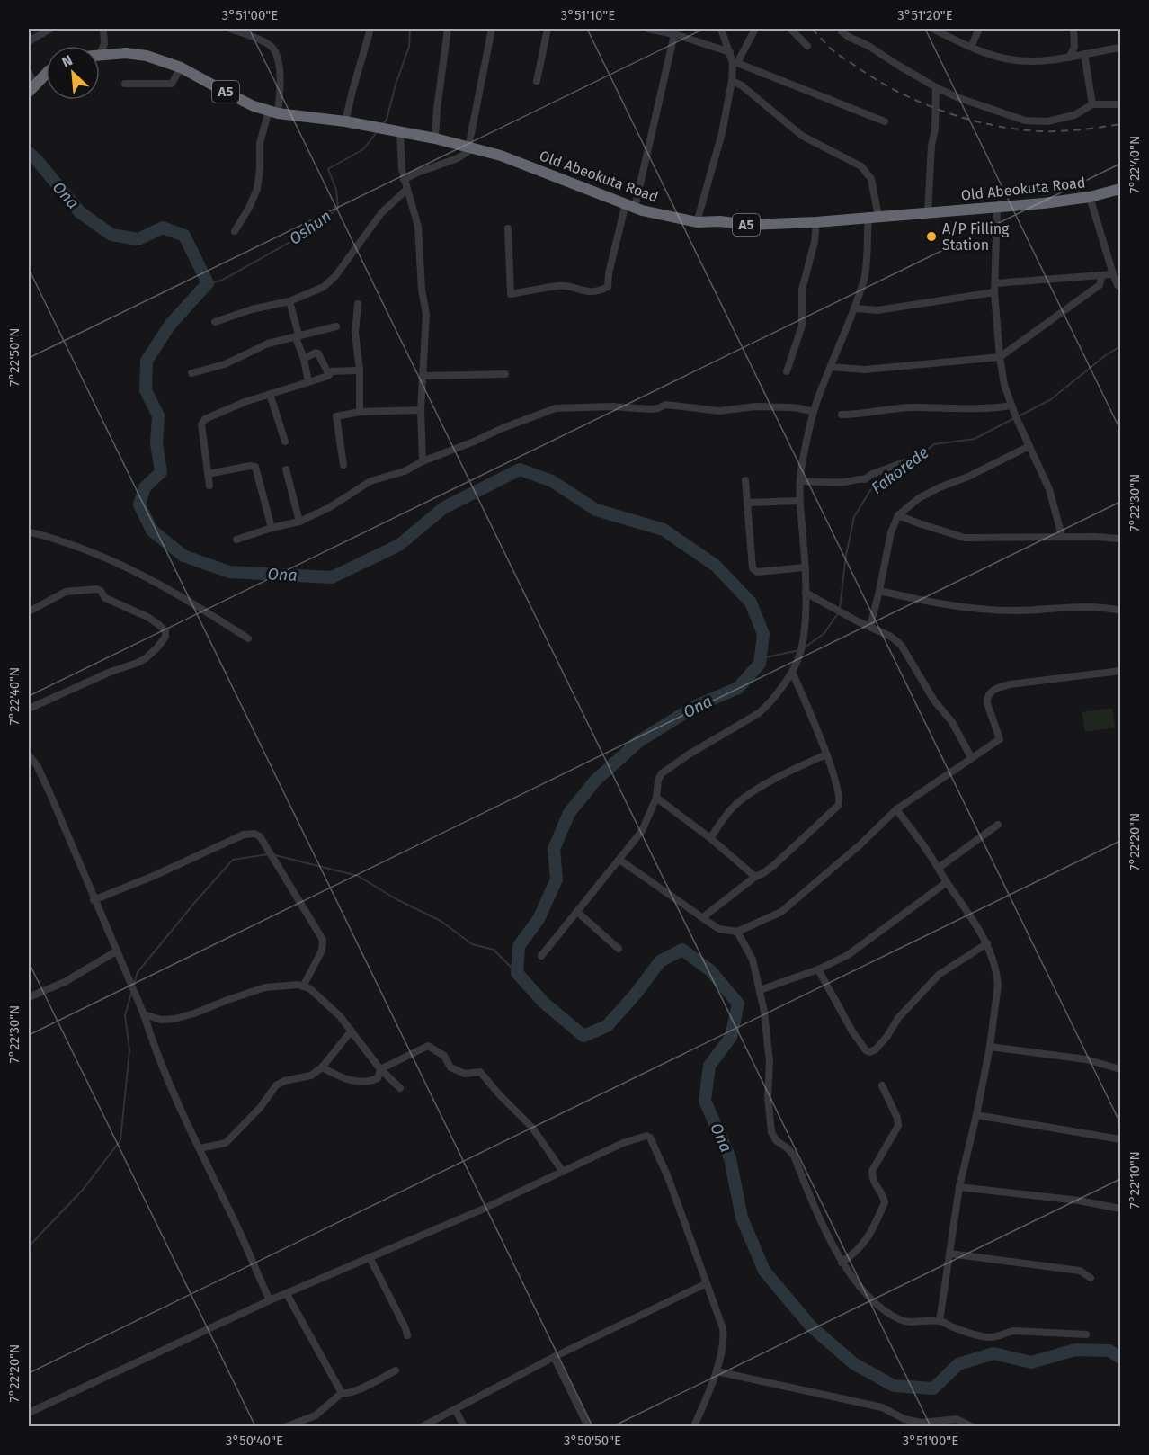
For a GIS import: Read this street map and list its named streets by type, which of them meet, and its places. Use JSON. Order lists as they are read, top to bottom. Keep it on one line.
{"streets":{"highway":["A5","Old Abeokuta Road"]},"water":["Ona","Oshun","Fakorede"],"places":["A/P Filling Station"],"north":"top left","coordinates":["3°51'00\"E","3°51'10\"E","3°51'20\"E","7°22'40\"N","7°22'50\"N","7°22'30\"N","7°22'20\"N","7°22'10\"N","3°50'40\"E","3°50'50\"E"]}
